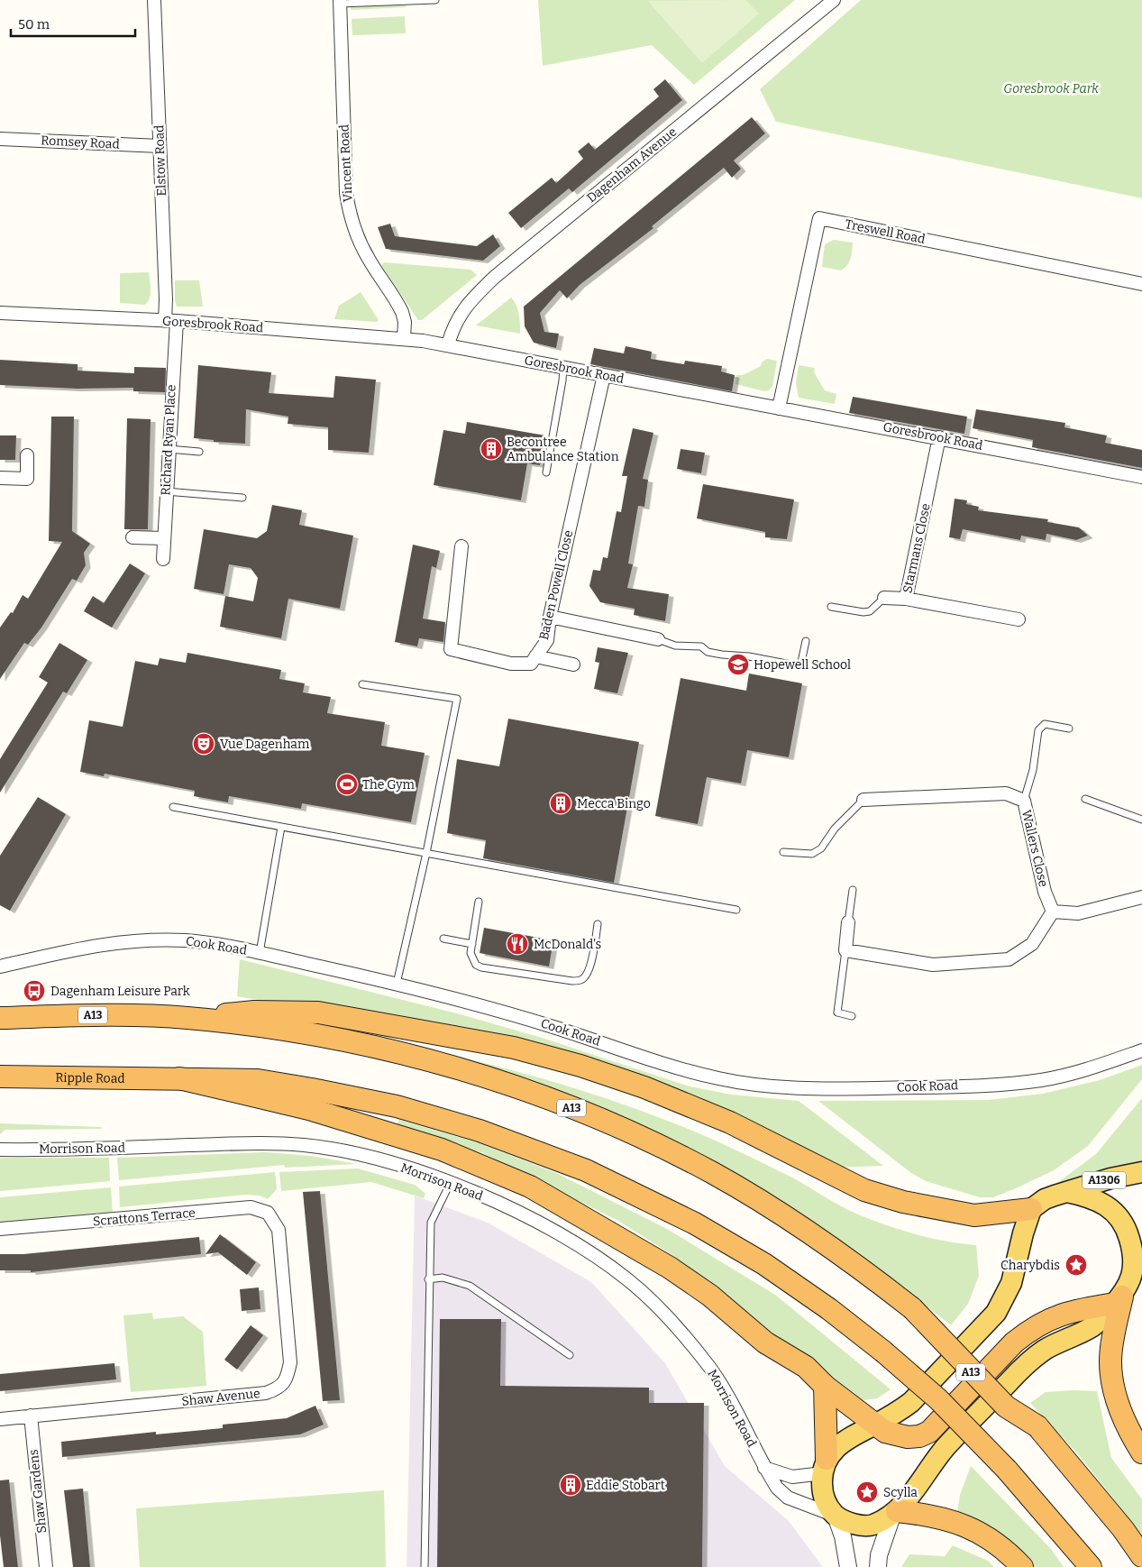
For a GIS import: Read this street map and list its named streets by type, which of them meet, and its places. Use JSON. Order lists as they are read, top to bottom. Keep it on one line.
{"streets":{"highway":["A13","Ripple Road"],"main road":["A1306"],"street":["Romsey Road","Elstow Road","Vincent Road","Dagenham Avenue","Treswell Road","Goresbrook Road","Richard Ryan Place","Starmans Close","Baden Powell Close","Wallers Close","Cook Road","Morrison Road","Scrattons Terrace","Shaw Avenue","Shaw Gardens"]},"crossings":[["Romsey Road","Elstow Road"],["Elstow Road","Goresbrook Road"],["Elstow Road","Richard Ryan Place"],["Vincent Road","Goresbrook Road"],["Dagenham Avenue","Goresbrook Road"],["Treswell Road","Goresbrook Road"],["Goresbrook Road","Richard Ryan Place"],["Goresbrook Road","Starmans Close"],["Goresbrook Road","Baden Powell Close"],["Scrattons Terrace","Shaw Avenue"],["Shaw Avenue","Shaw Gardens"]],"parks":["Goresbrook Park"],"places":{"building":["Becontree Ambulance Station","Mecca Bingo","Eddie Stobart"],"school or university":["Hopewell School"],"theatre":["Vue Dagenham"],"sports":["The Gym"],"restaurant":["McDonald's"],"bus stop":["Dagenham Leisure Park"],"place":["Charybdis","Scylla"]},"scale_bar":"50 m"}
